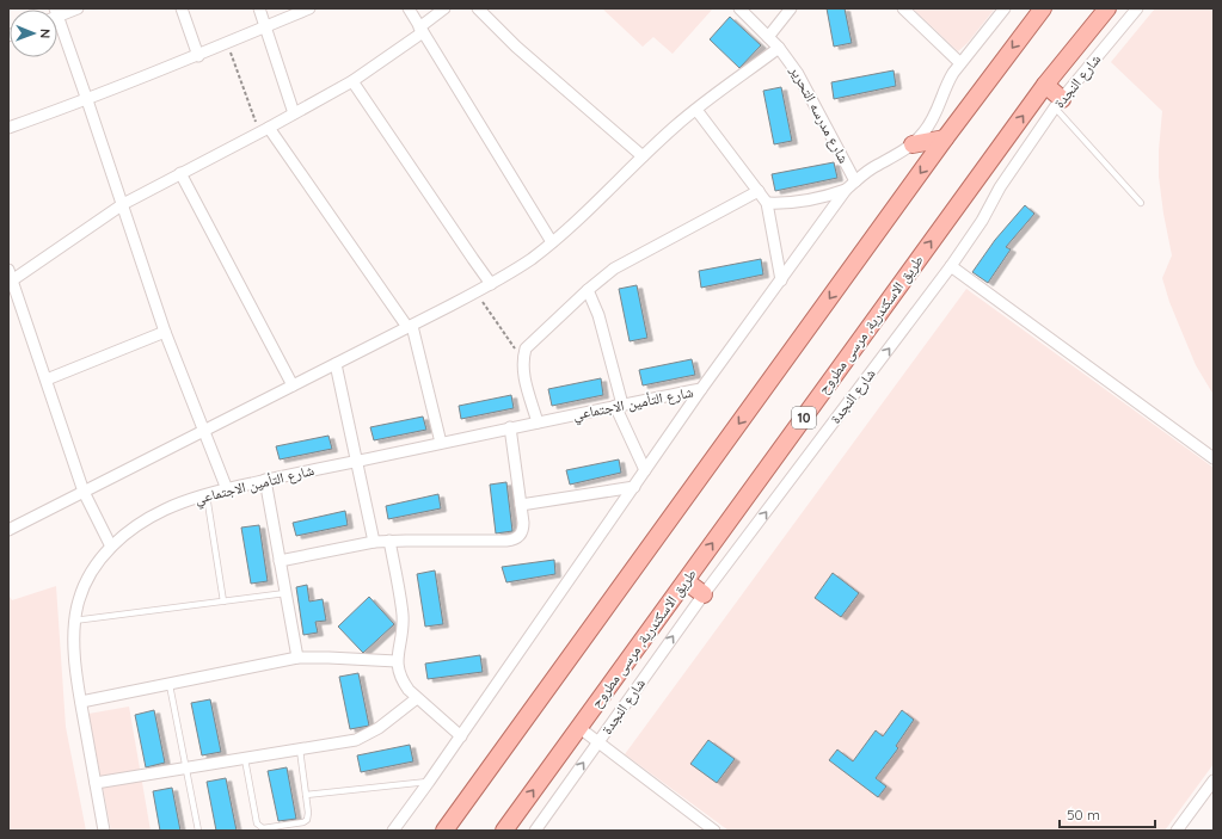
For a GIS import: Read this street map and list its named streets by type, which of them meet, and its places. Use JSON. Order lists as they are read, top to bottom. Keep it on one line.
{"streets":{"main road":["طريق الاسكندرية, مرسى مطروح","10"],"street":["شارع النجدة","شارع مدرسه التحرير","شارع التأمين الاجتماعي"]},"one_way":["شارع النجدة"],"scale_bar":"50 m","north":"right"}
